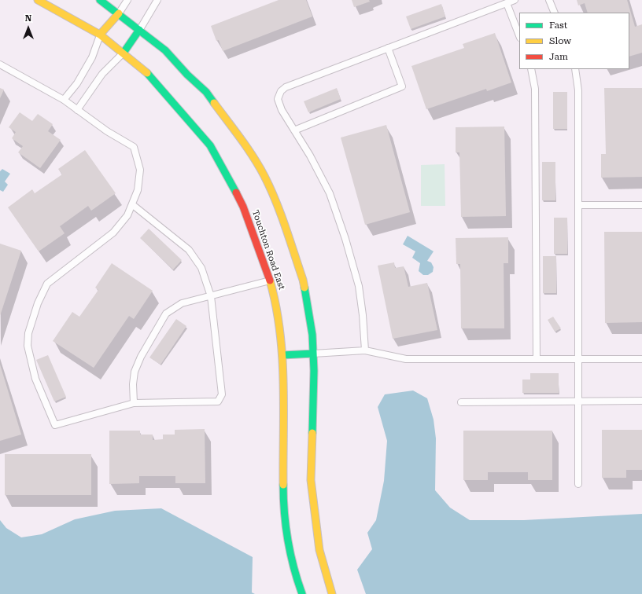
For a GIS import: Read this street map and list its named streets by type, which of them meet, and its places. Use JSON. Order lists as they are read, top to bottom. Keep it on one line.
{"streets":{"street":["Touchton Road East"]},"legend":["Fast","Slow","Jam"],"north":"top"}
